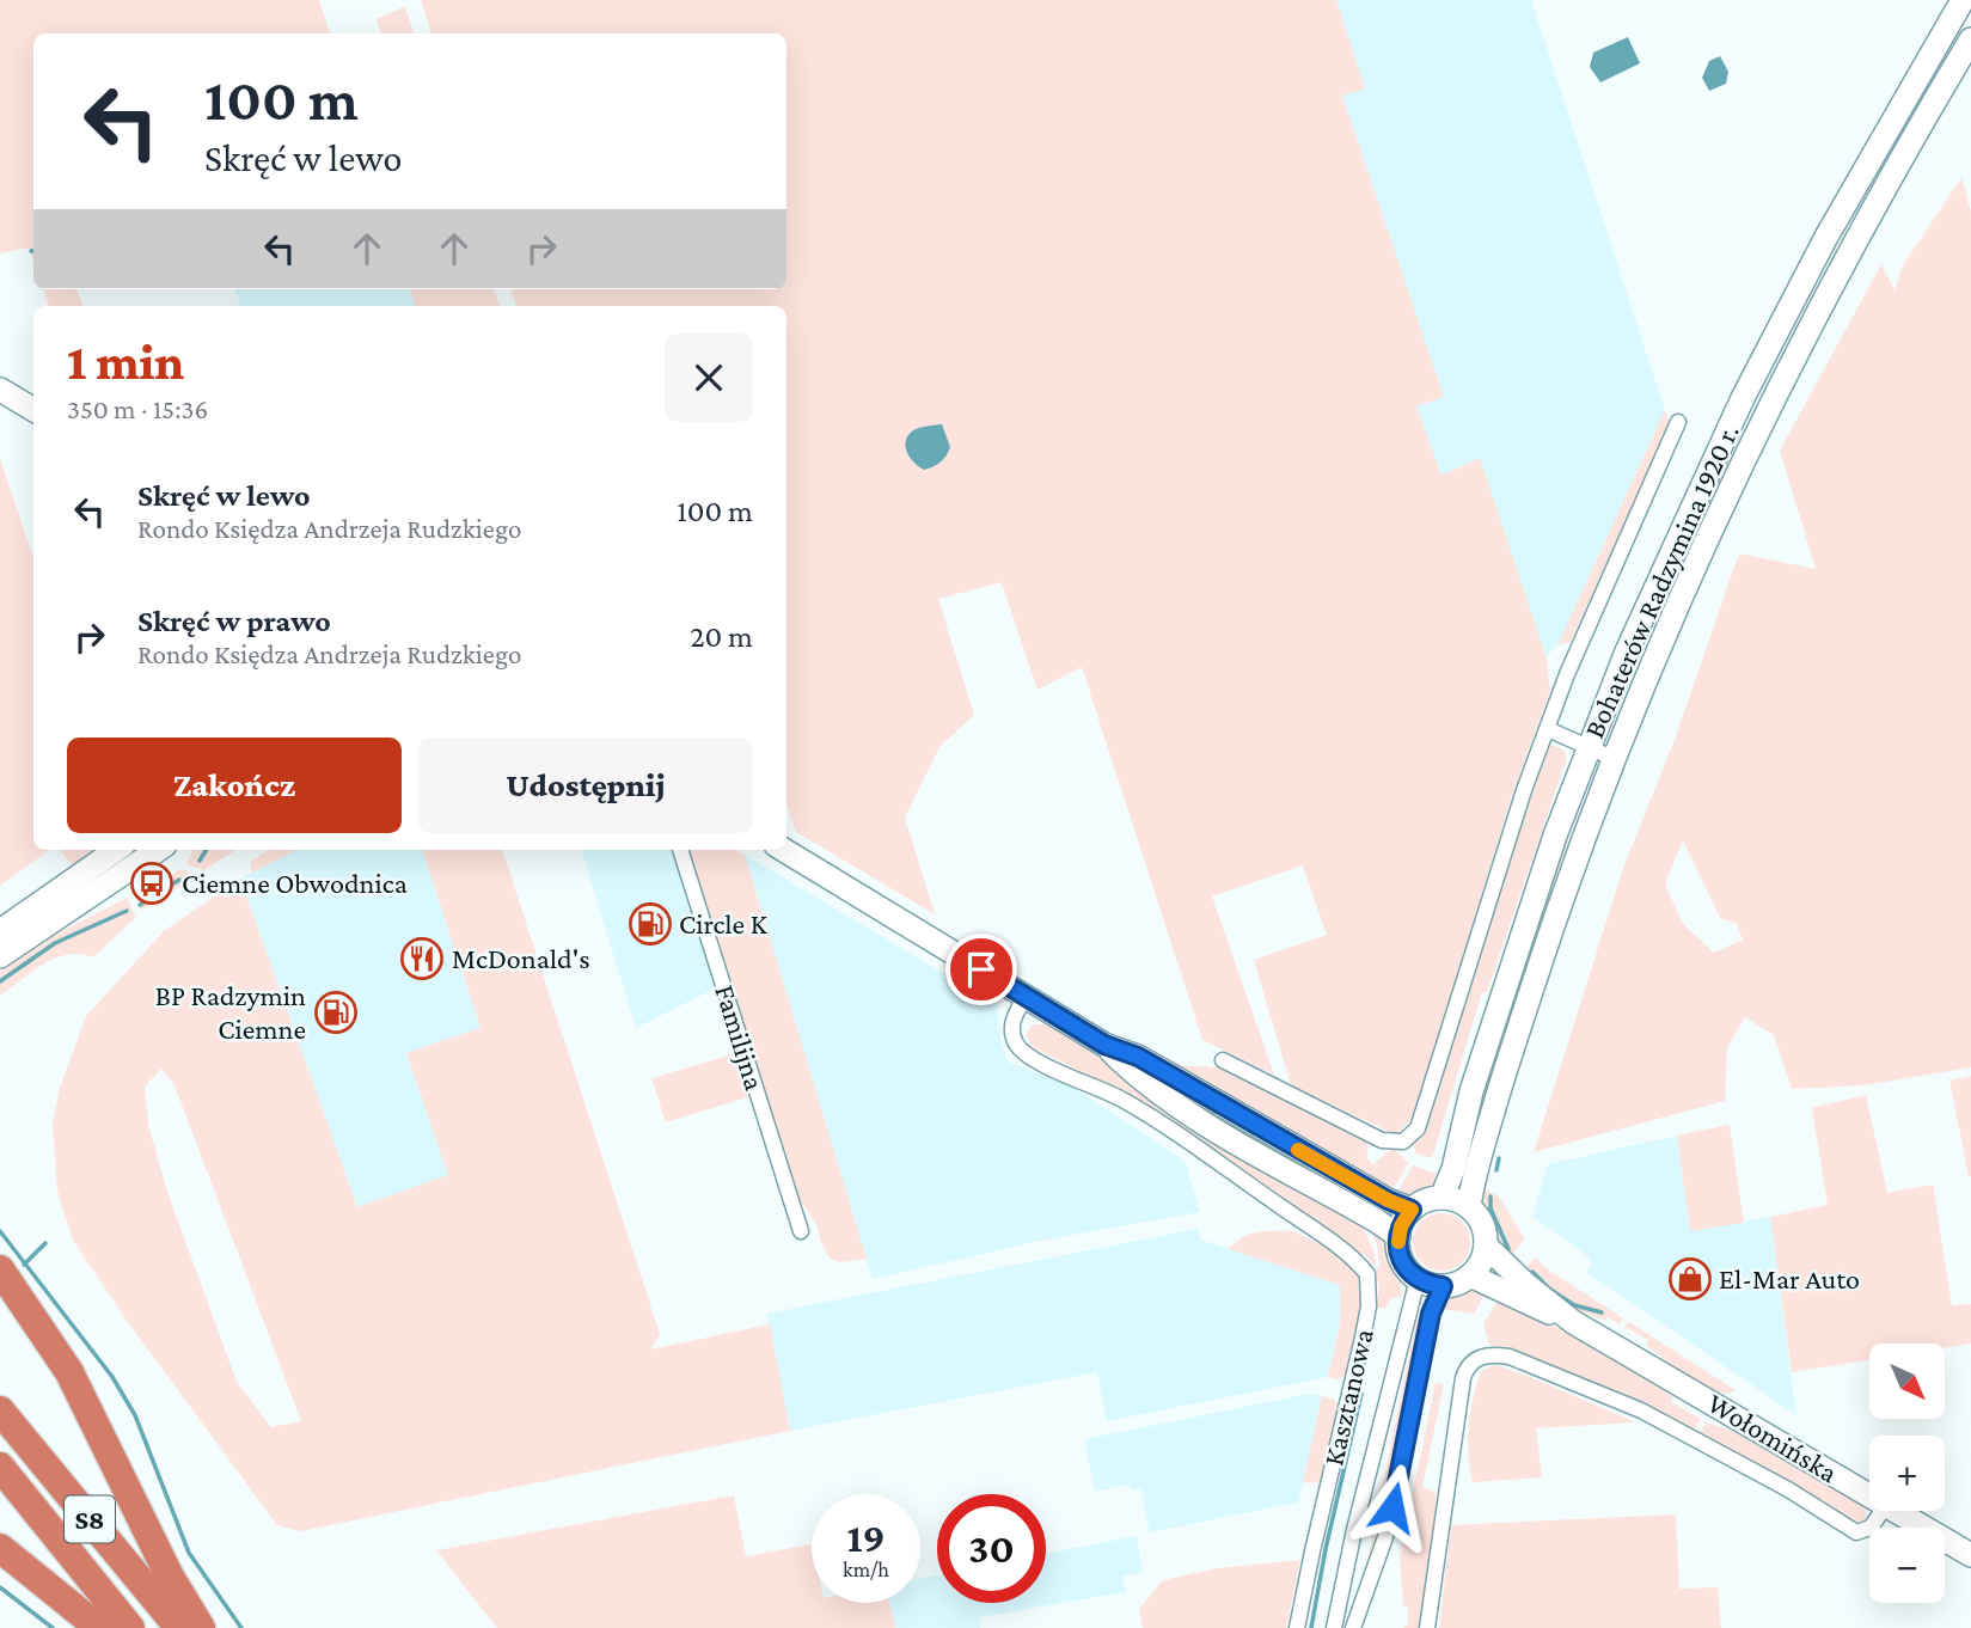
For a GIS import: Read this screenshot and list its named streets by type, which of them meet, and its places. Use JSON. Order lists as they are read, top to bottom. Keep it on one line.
{"streets":{"highway":["S8"],"main road":["Bohaterów Radzymina 1920 r.","Wołomińska"],"street":["Familijna","Kasztanowa"]},"crossings":[["Bohaterów Radzymina 1920 r.","Wołomińska"]],"places":{"bus stop":["Ciemne Obwodnica"],"fuel station":["Circle K","BP Radzymin Ciemne"],"restaurant":["McDonald's"],"shop":["El-Mar Auto"]},"north":"bottom right","page":{"turn":["100 m","Skręć w lewo"],"heading":["1 min","350 m · 15:36"],"list":[{"name":"Skręć w lewo","note":"Rondo Księdza Andrzeja Rudzkiego","value":"100 m"},{"name":"Skręć w prawo","note":"Rondo Księdza Andrzeja Rudzkiego","value":"20 m"}],"buttons":["Zakończ","Udostępnij"],"map_buttons":["+","−"],"speed":"19 km/h","limit":"30"}}
